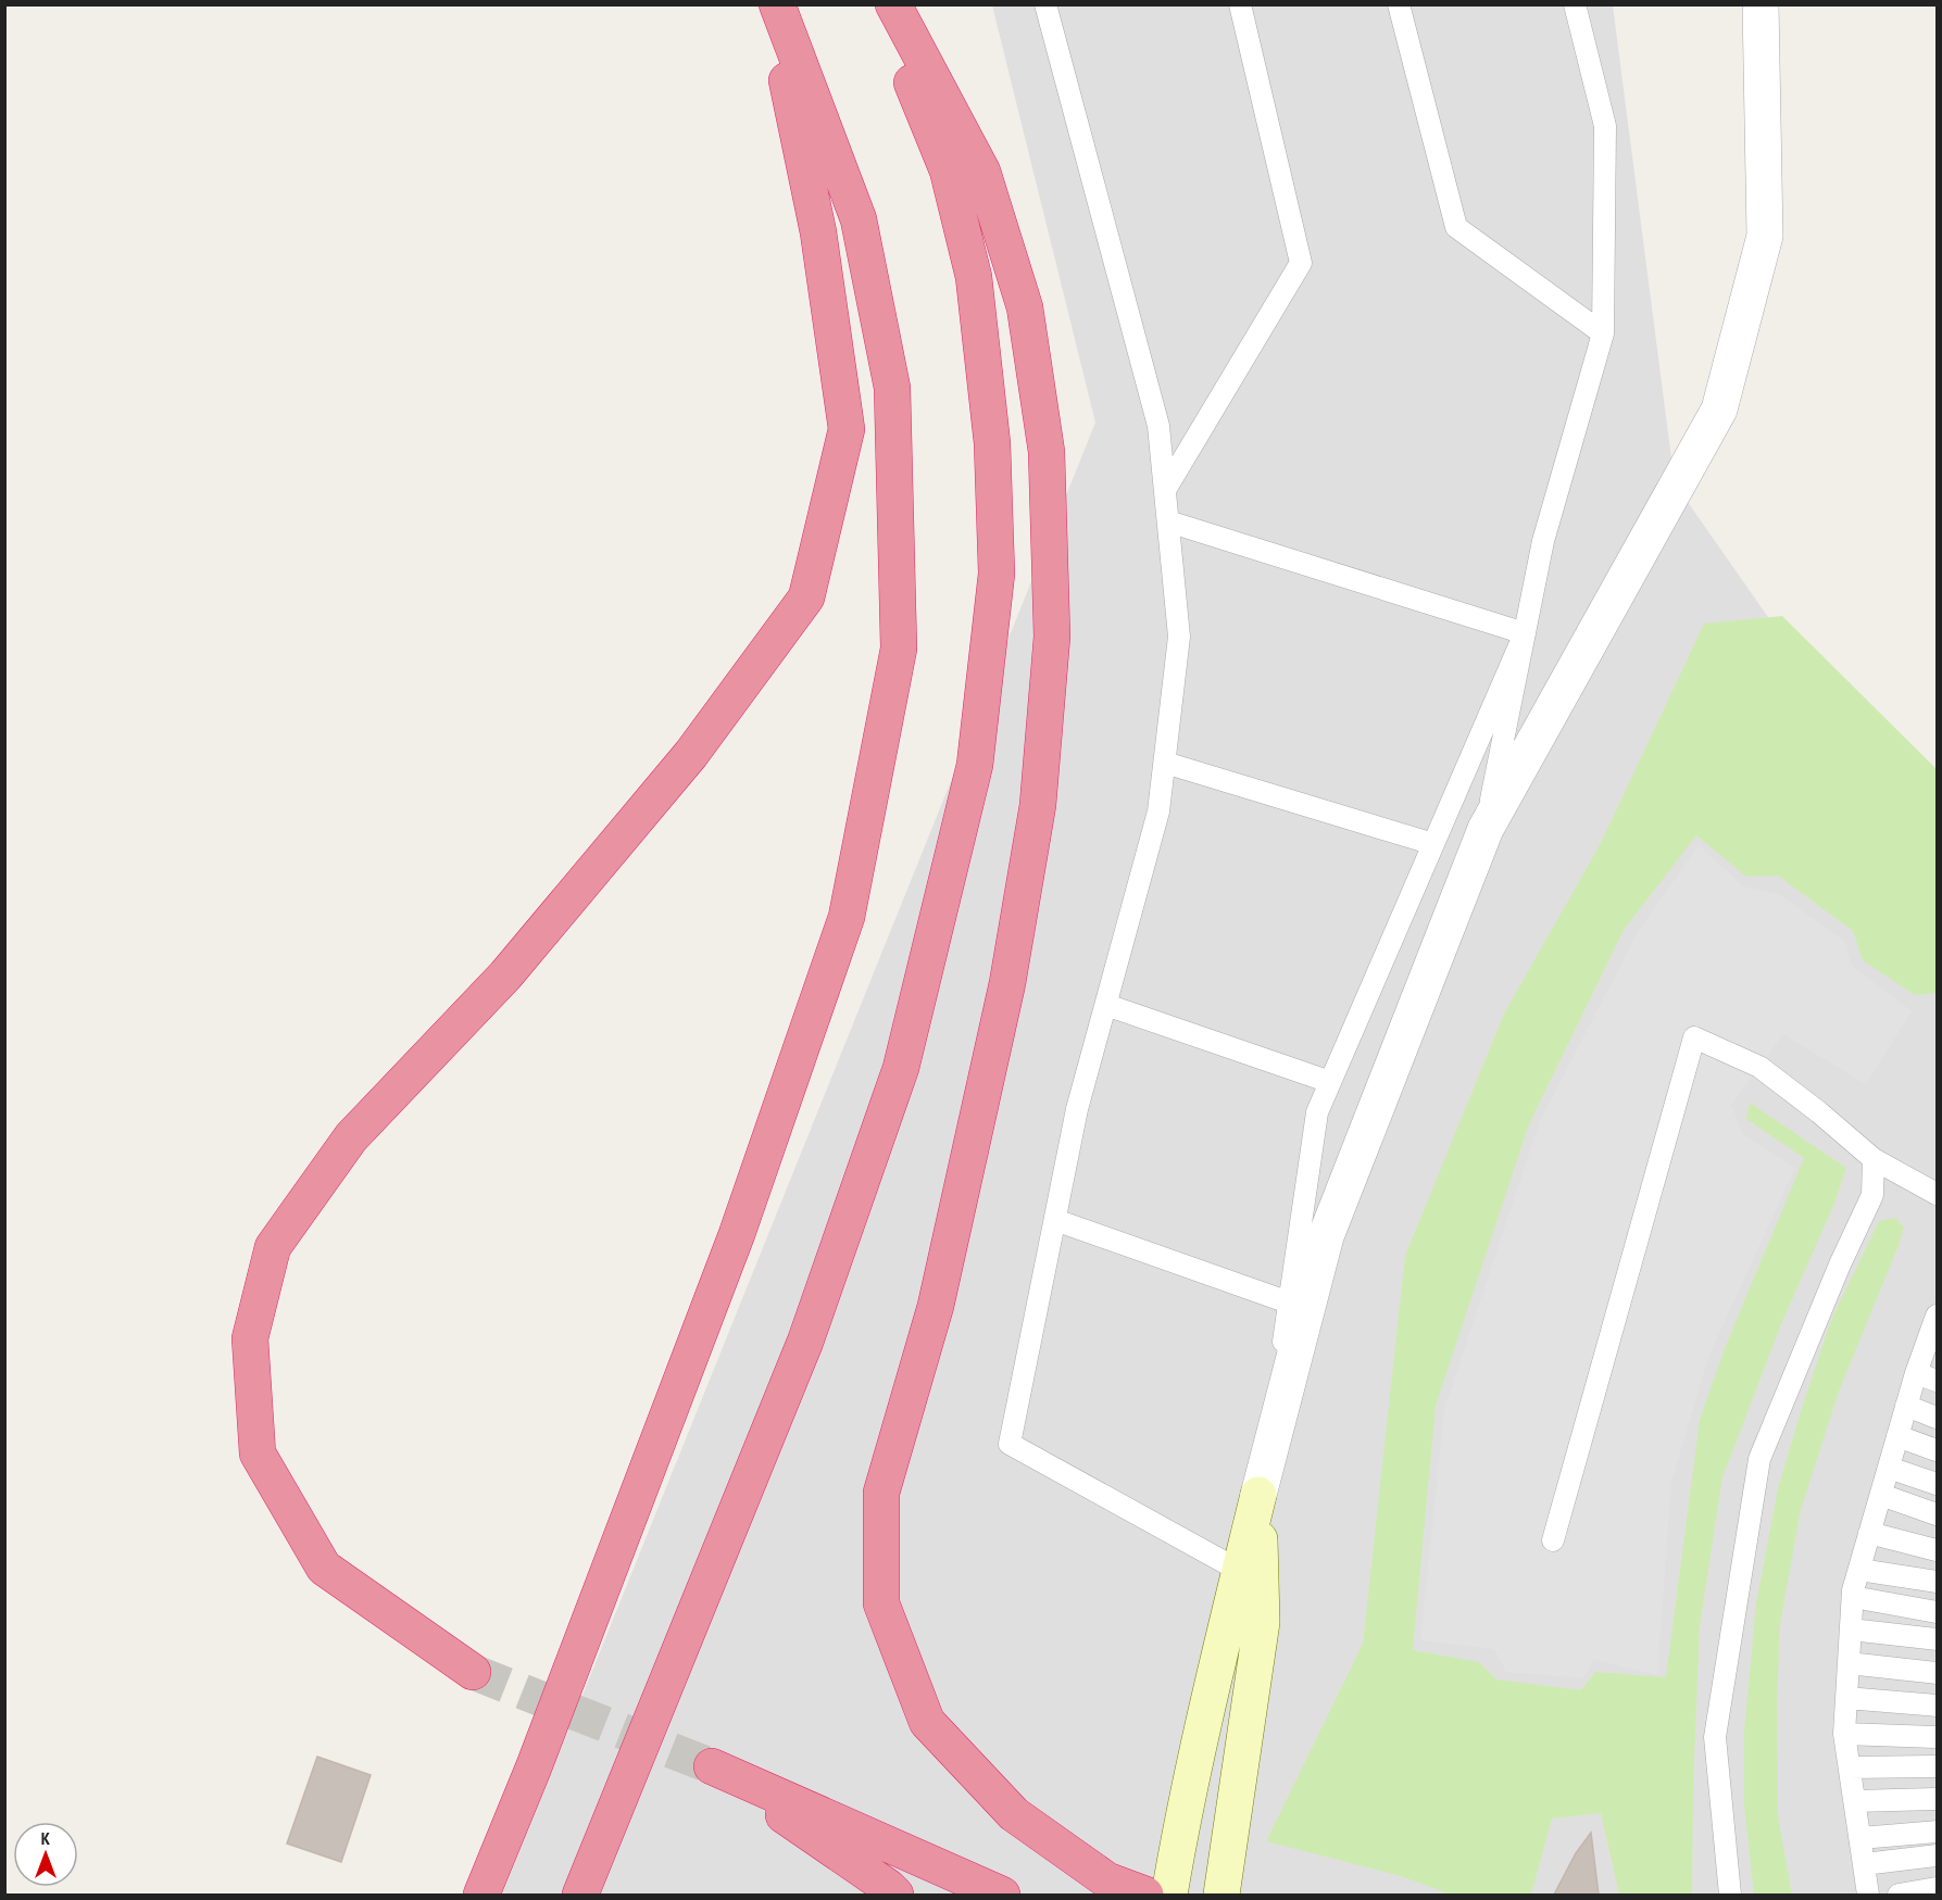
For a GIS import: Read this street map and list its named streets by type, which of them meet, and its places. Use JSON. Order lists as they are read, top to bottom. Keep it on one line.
{"north":"top"}
